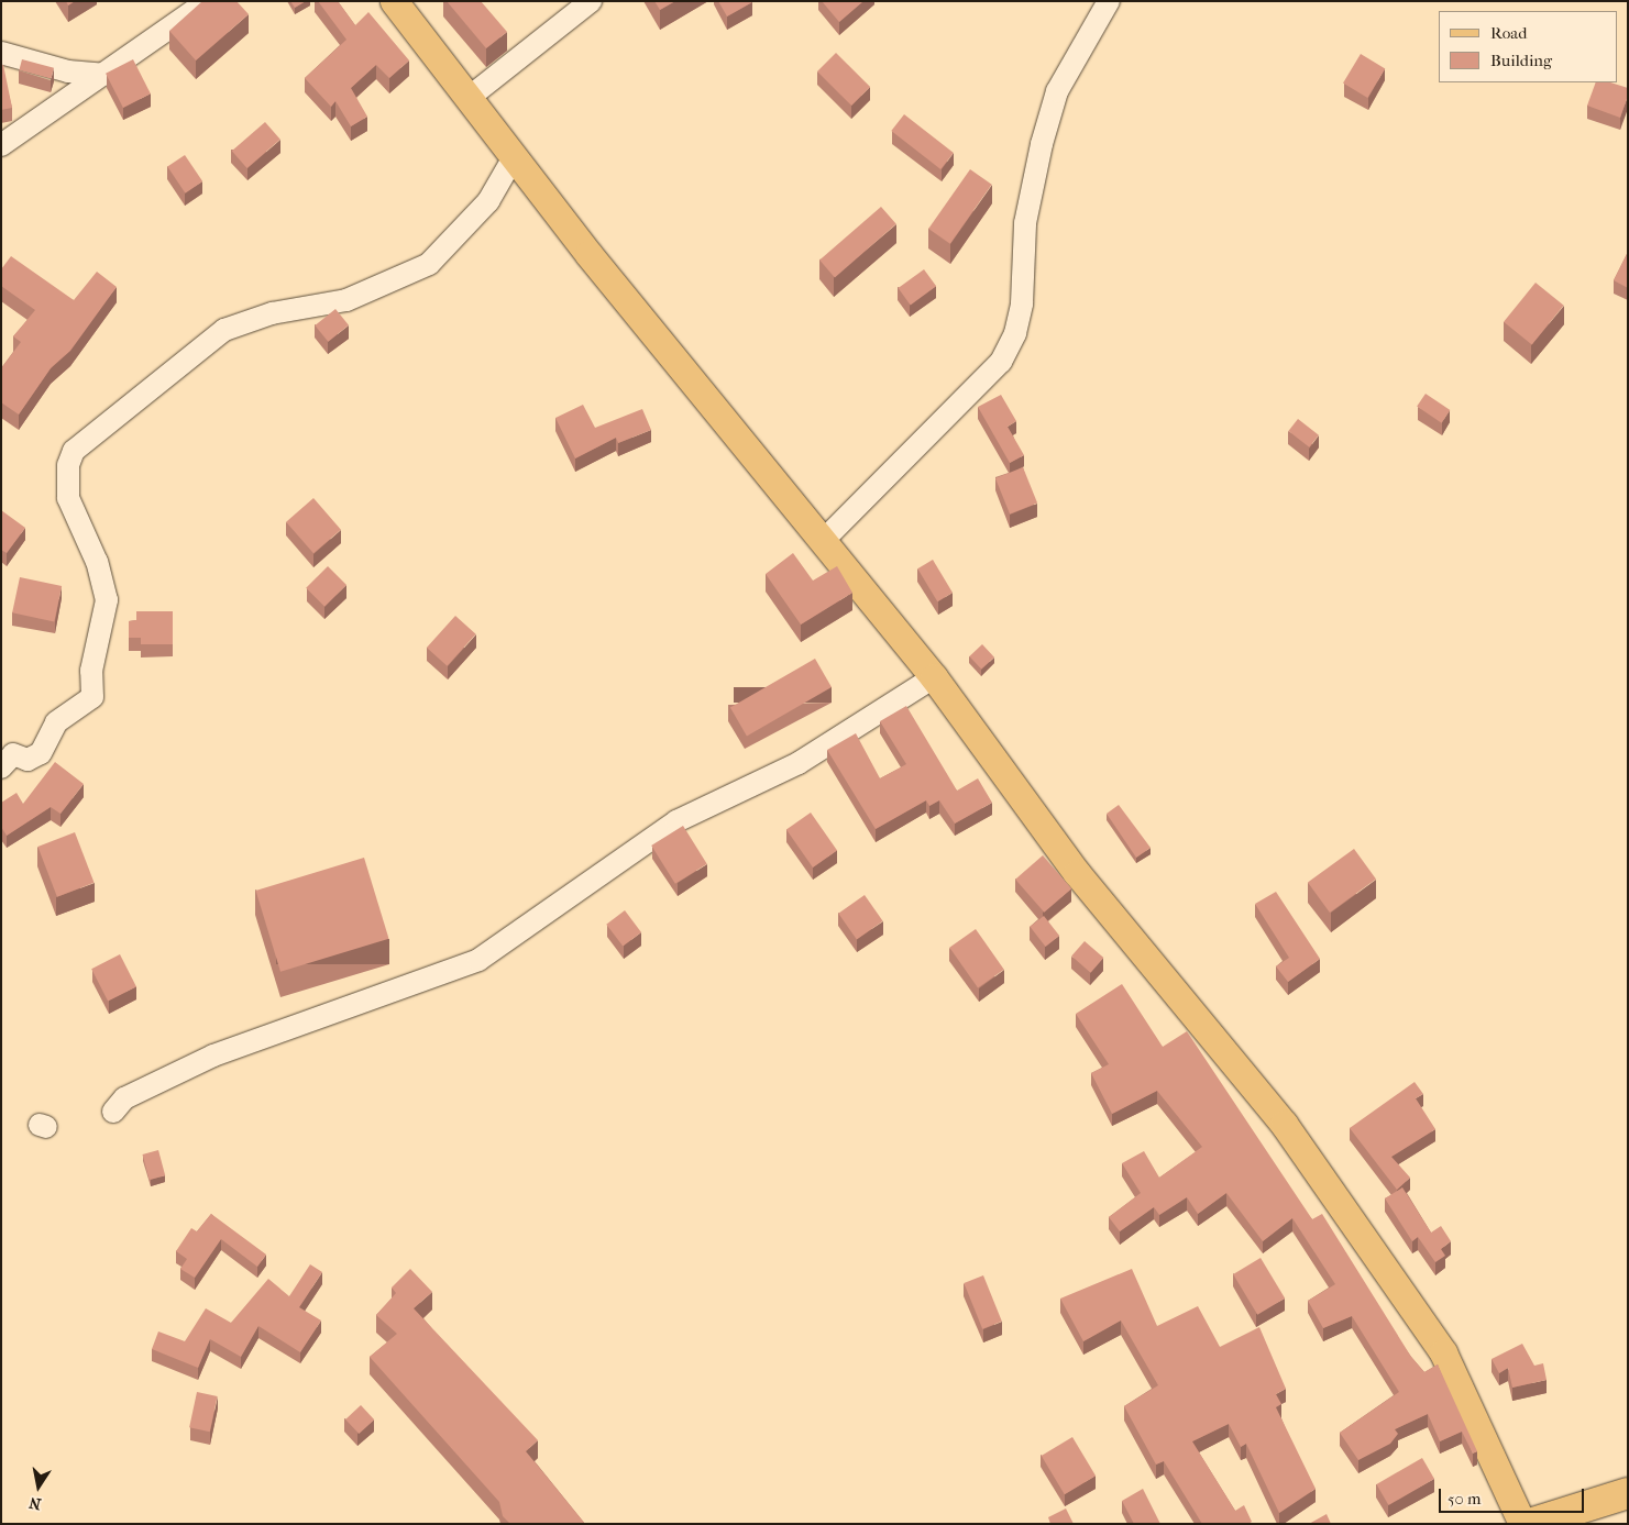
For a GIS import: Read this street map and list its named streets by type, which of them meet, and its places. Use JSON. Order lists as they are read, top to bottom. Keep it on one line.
{"legend":["Road","Building"],"scale_bar":"50 m","north":"bottom"}
